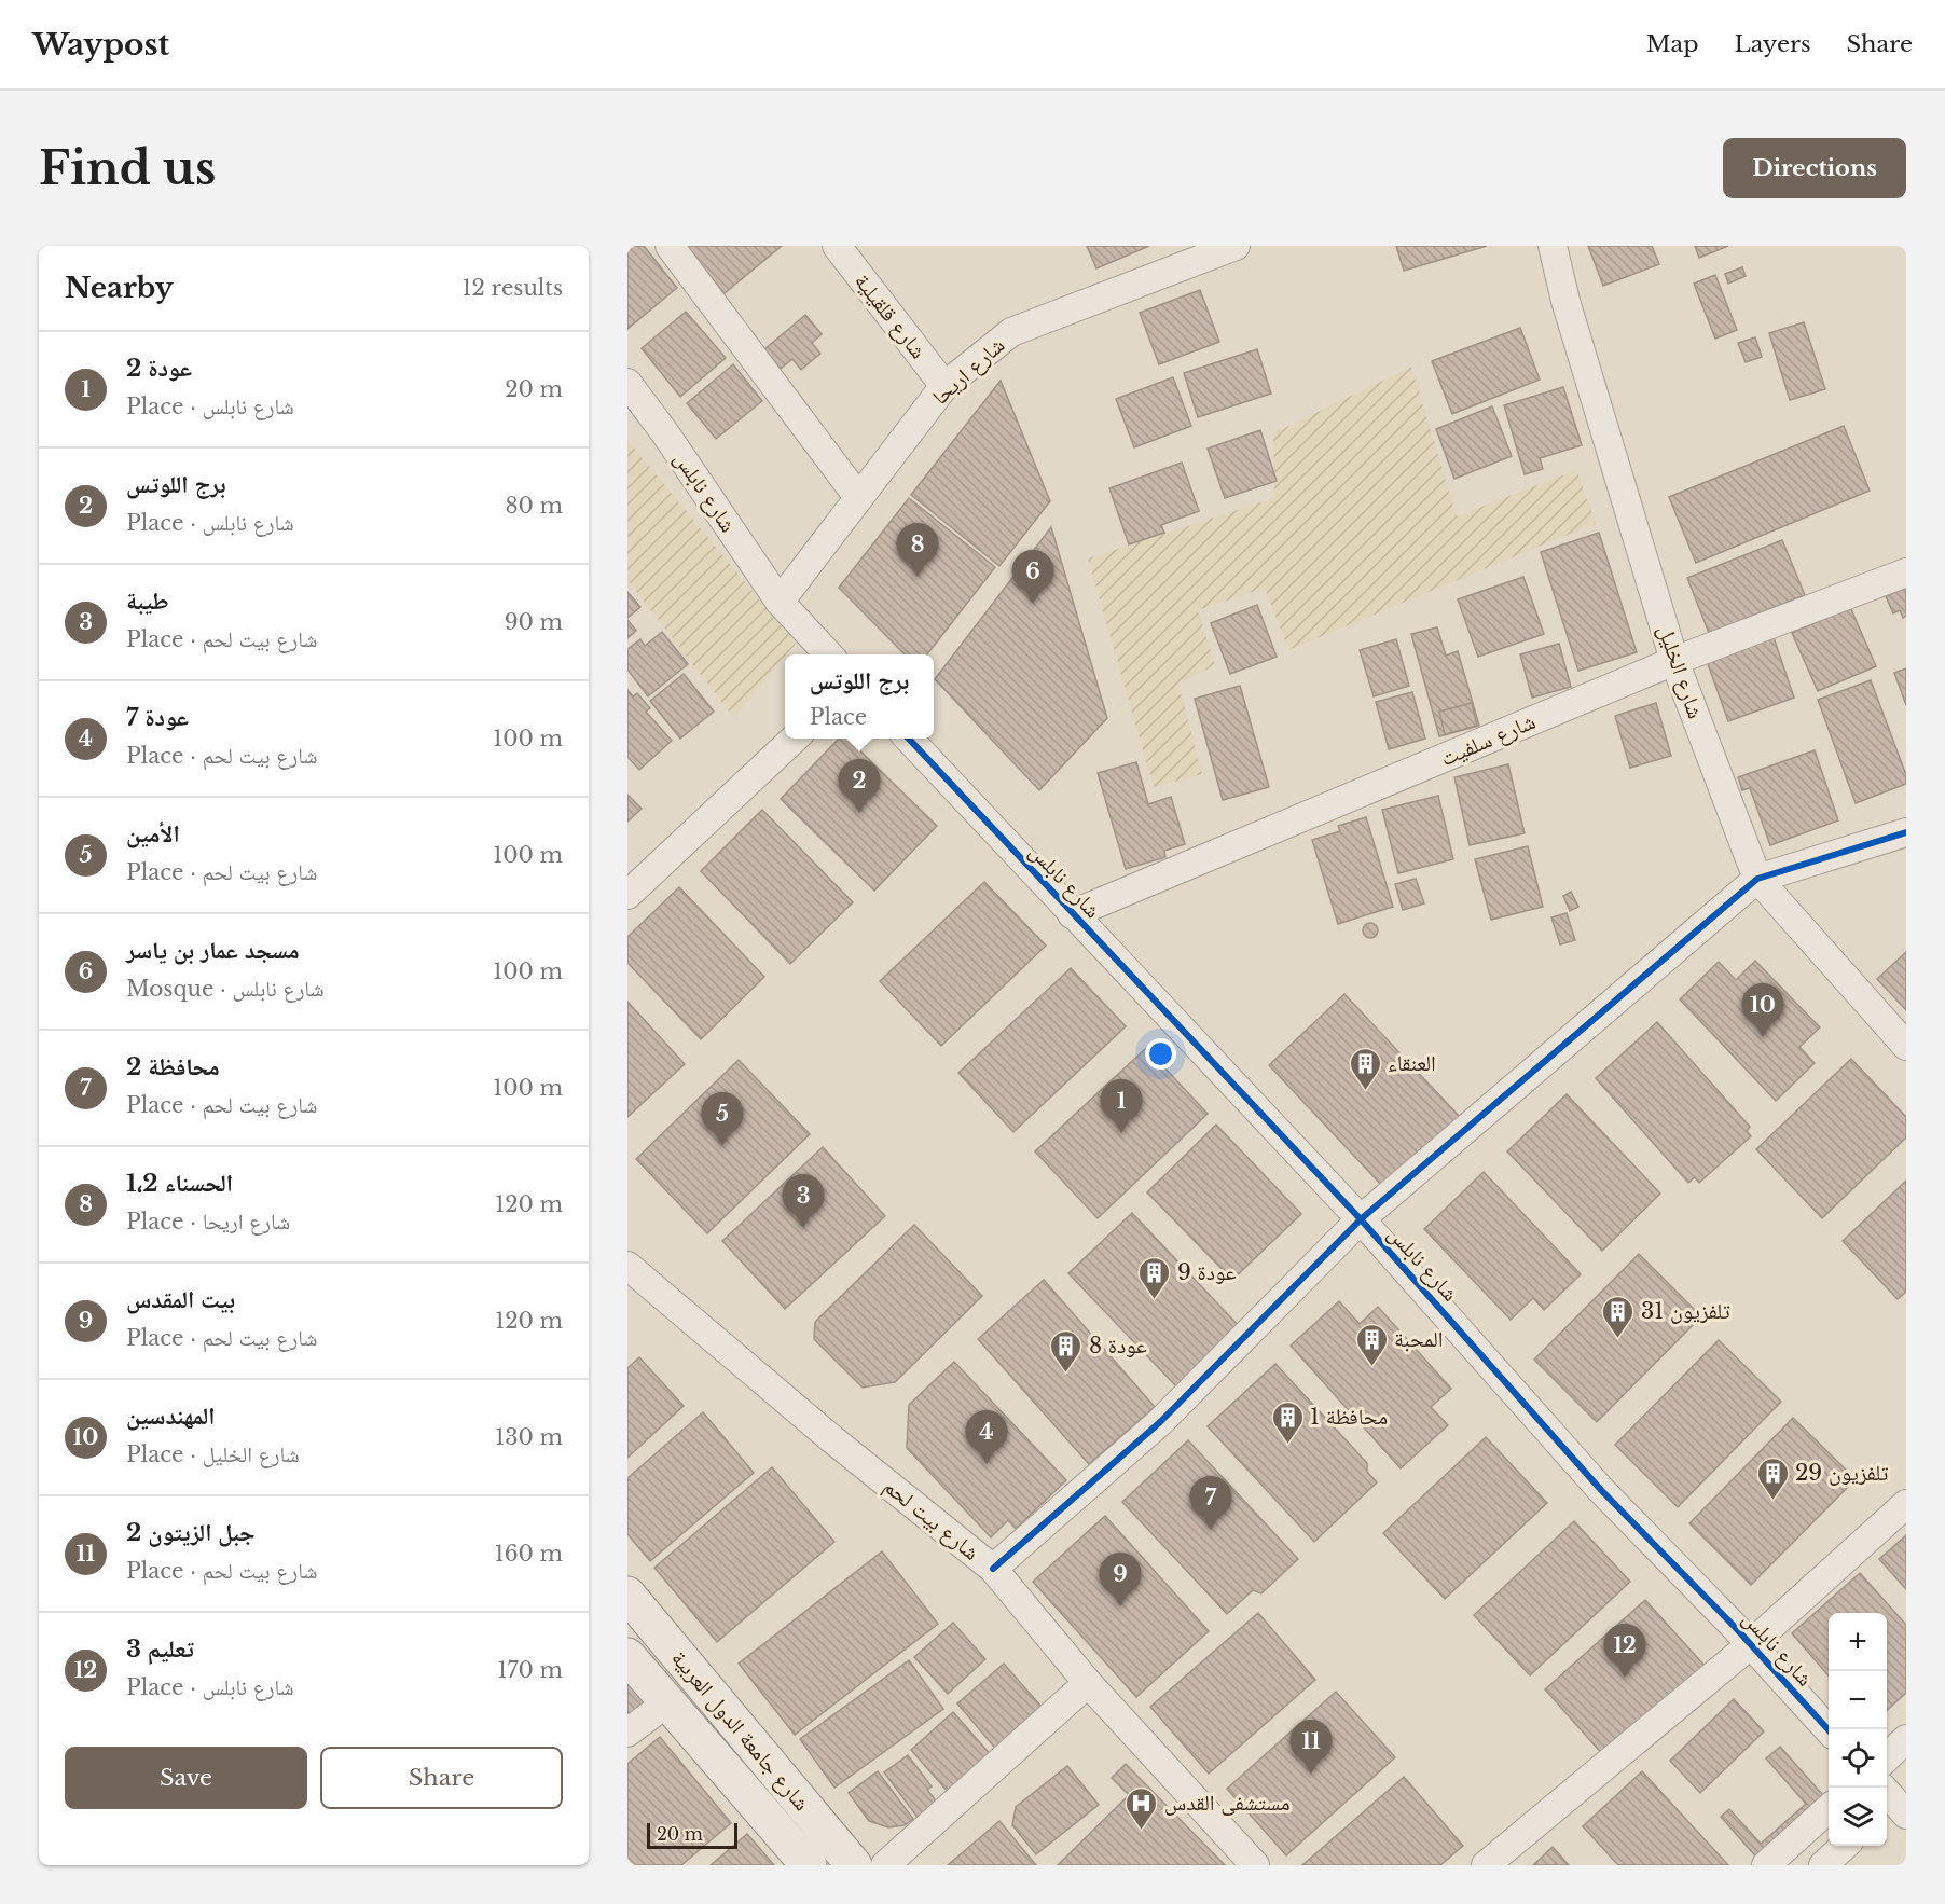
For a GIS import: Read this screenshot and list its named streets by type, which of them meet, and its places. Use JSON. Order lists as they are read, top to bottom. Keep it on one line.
{"streets":{"main road":["شارع جامعة الدول العربية"],"street":["شارع قلقيلية","شارع اريحا","شارع نابلس","شارع الخليل","شارع سلفيت","شارع بيت لحم"]},"crossings":[["شارع قلقيلية","شارع اريحا"],["شارع اريحا","شارع نابلس"],["شارع نابلس","شارع سلفيت"],["شارع الخليل","شارع سلفيت"]],"places":{"building":["العنقاء","عودة 9","تلفزيون 31","المحبة","عودة 8","محافظة 1","تلفزيون 29"],"hospital":["مستشفى القدس"]},"scale_bar":"20 m","page":{"header":"Waypost","nav":["Map","Layers","Share"],"buttons":["Directions",["Save","Share"]],"title":"Find us","heading":["Nearby","12 results"],"list":[{"mark":"1","name":"عودة 2","note":"Place · شارع نابلس","value":"20 m"},{"mark":"2","name":"برج اللوتس","note":"Place · شارع نابلس","value":"80 m"},{"mark":"3","name":"طيبة","note":"Place · شارع بيت لحم","value":"90 m"},{"mark":"4","name":"عودة 7","note":"Place · شارع بيت لحم","value":"100 m"},{"mark":"5","name":"الأمين","note":"Place · شارع بيت لحم","value":"100 m"},{"mark":"6","name":"مسجد عمار بن ياسر","note":"Mosque · شارع نابلس","value":"100 m"},{"mark":"7","name":"محافظة 2","note":"Place · شارع بيت لحم","value":"100 m"},{"mark":"8","name":"الحسناء 1،2","note":"Place · شارع اريحا","value":"120 m"},{"mark":"9","name":"بيت المقدس","note":"Place · شارع بيت لحم","value":"120 m"},{"mark":"10","name":"المهندسين","note":"Place · شارع الخليل","value":"130 m"},{"mark":"11","name":"جبل الزيتون 2","note":"Place · شارع بيت لحم","value":"160 m"},{"mark":"12","name":"تعليم 3","note":"Place · شارع نابلس","value":"170 m"}],"pins":["8","6","2","10","1","5","3","4","7","9","12","11"],"popup":["برج اللوتس","Place"],"map_buttons":["+","−"],"scale":"20 m"}}
